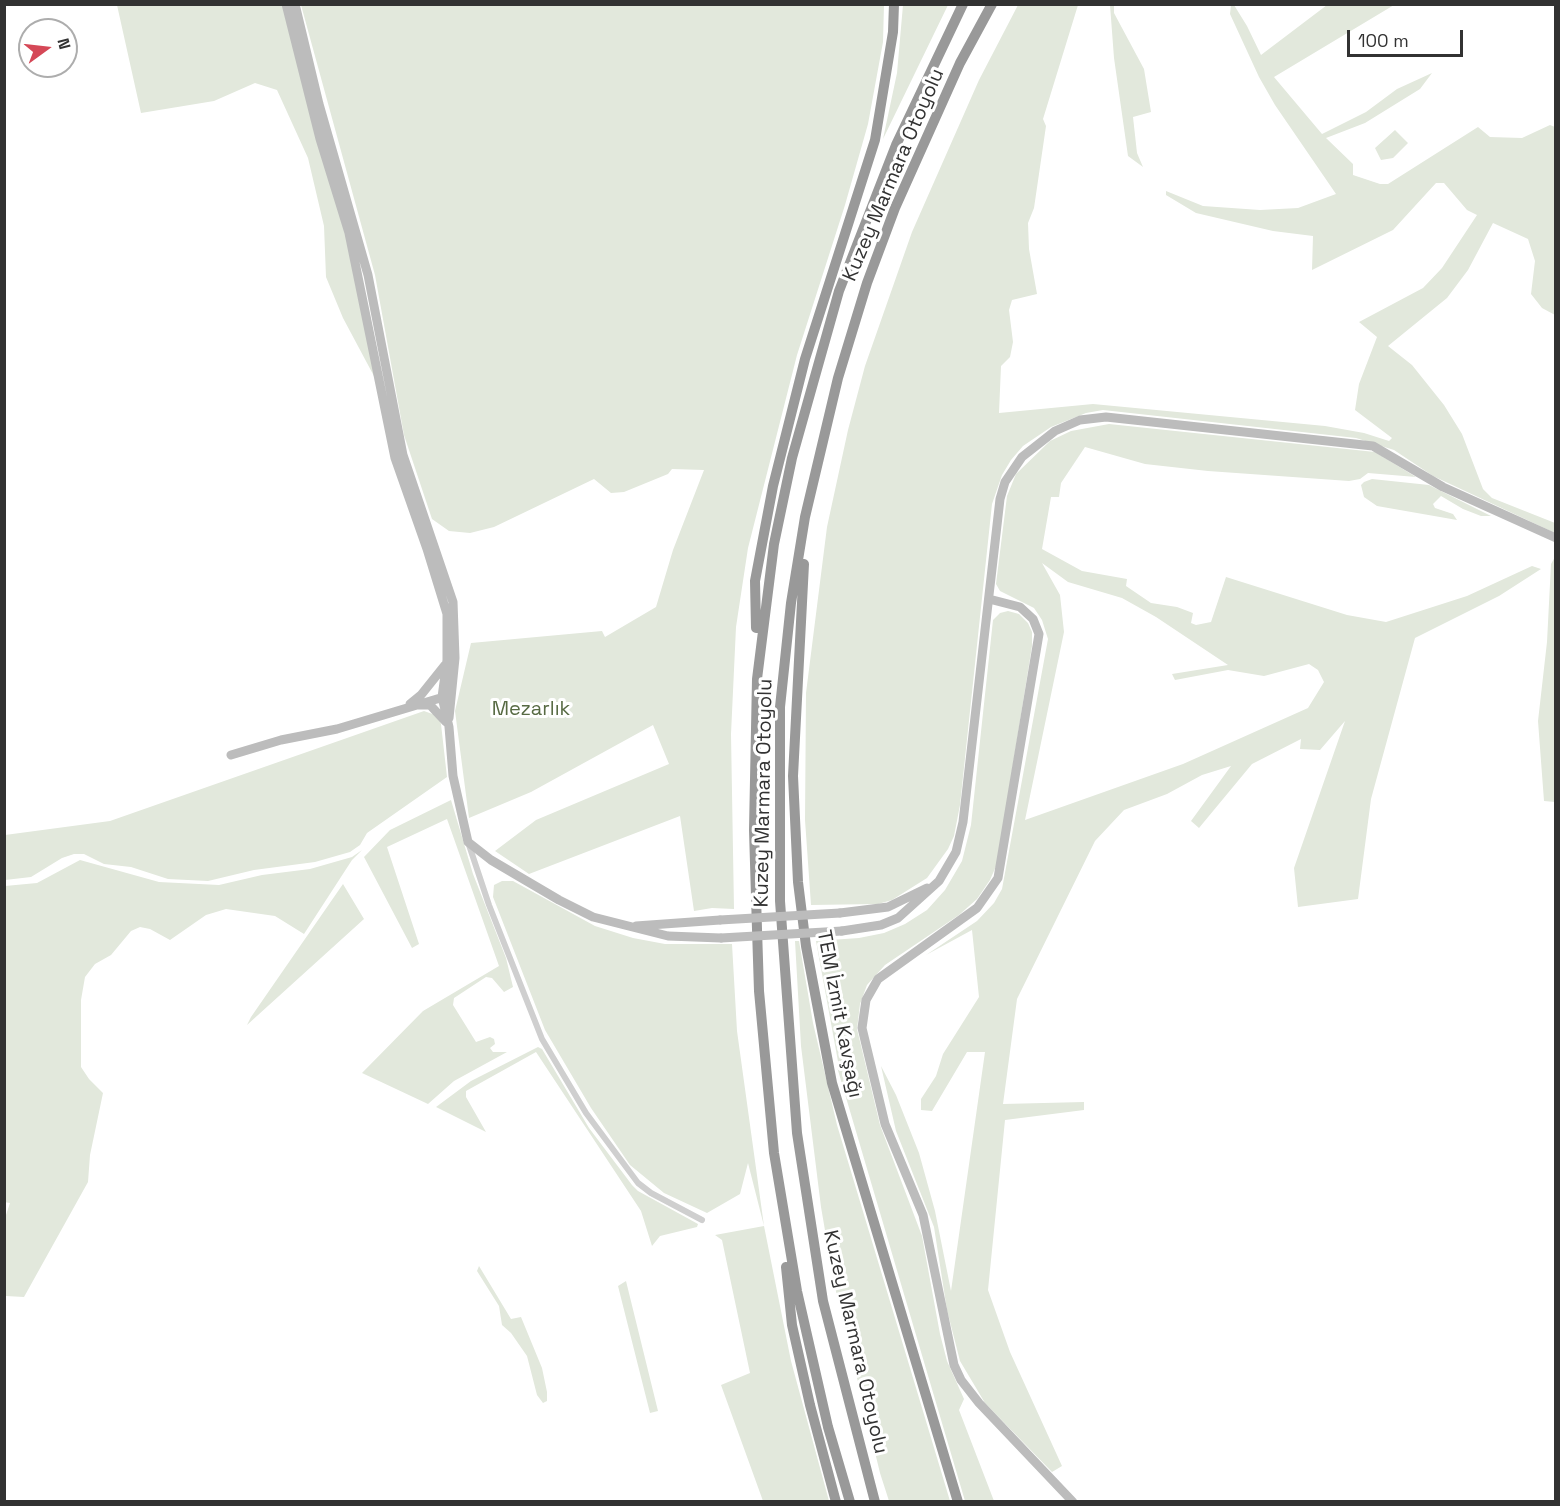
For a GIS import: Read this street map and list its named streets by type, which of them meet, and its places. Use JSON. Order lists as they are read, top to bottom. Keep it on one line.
{"streets":{"highway":["Kuzey Marmara Otoyolu","TEM İzmit Kavşağı"]},"crossings":[["Kuzey Marmara Otoyolu","TEM İzmit Kavşağı"]],"parks":["Mezarlık"],"scale_bar":"100 m","north":"right"}
